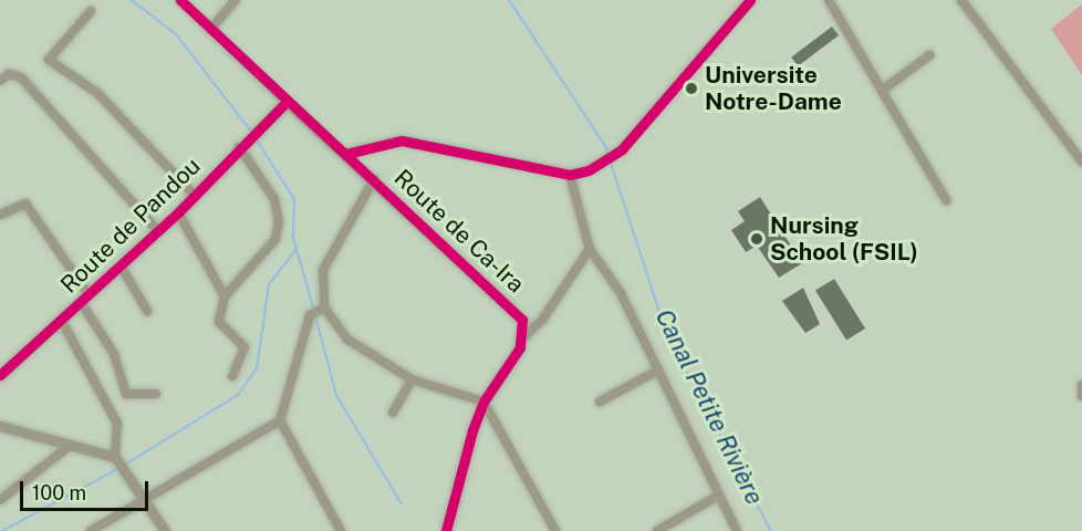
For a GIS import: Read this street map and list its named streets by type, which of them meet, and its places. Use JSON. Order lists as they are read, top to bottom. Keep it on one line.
{"streets":{"street":["Route de Pandou","Route de Ca-Ira"]},"crossings":[["Route de Pandou","Route de Ca-Ira"]],"water":["Canal Petite Rivière"],"places":["Universite Notre-Dame","Nursing School (FSIL)"],"scale_bar":"100 m"}
